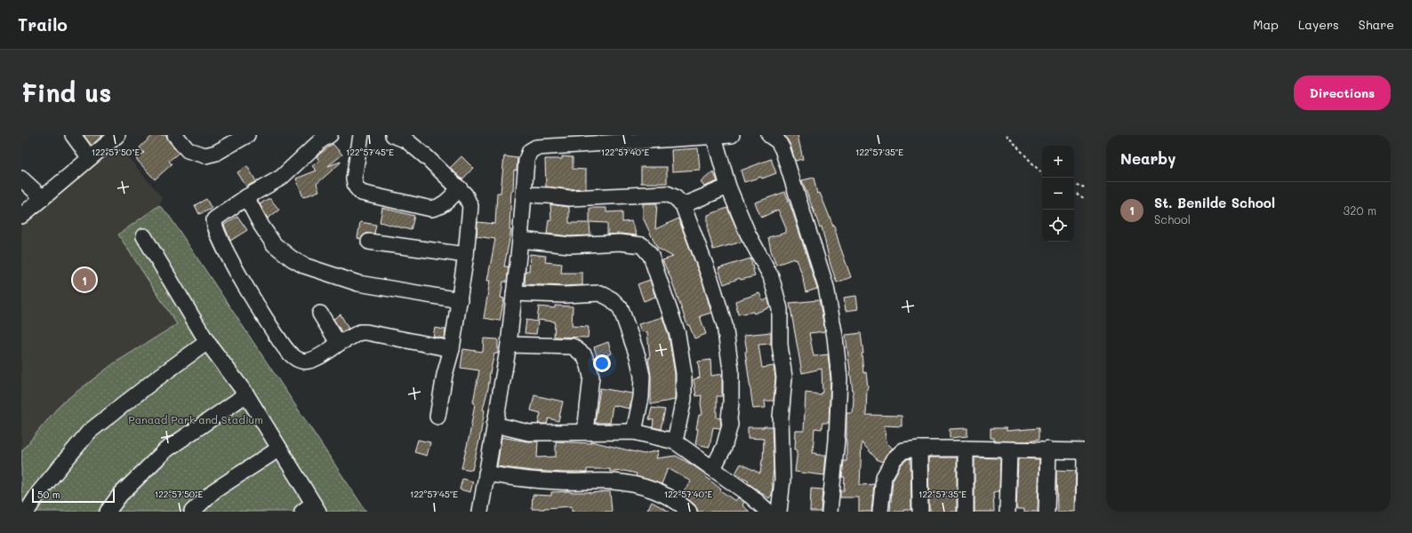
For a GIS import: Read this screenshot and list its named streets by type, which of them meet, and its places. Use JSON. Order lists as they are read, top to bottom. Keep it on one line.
{"parks":["Panaad Park and Stadium"],"scale_bar":"50 m","page":{"header":"Trailo","nav":["Map","Layers","Share"],"buttons":"Directions","title":"Find us","heading":"Nearby","map_buttons":["+","−"],"list":[{"mark":"1","name":"St. Benilde School","note":"School","value":"320 m"}],"pins":"1","scale":"50 m"},"coordinates":["122°57'50\"E","122°57'45\"E","122°57'40\"E","122°57'35\"E"]}
